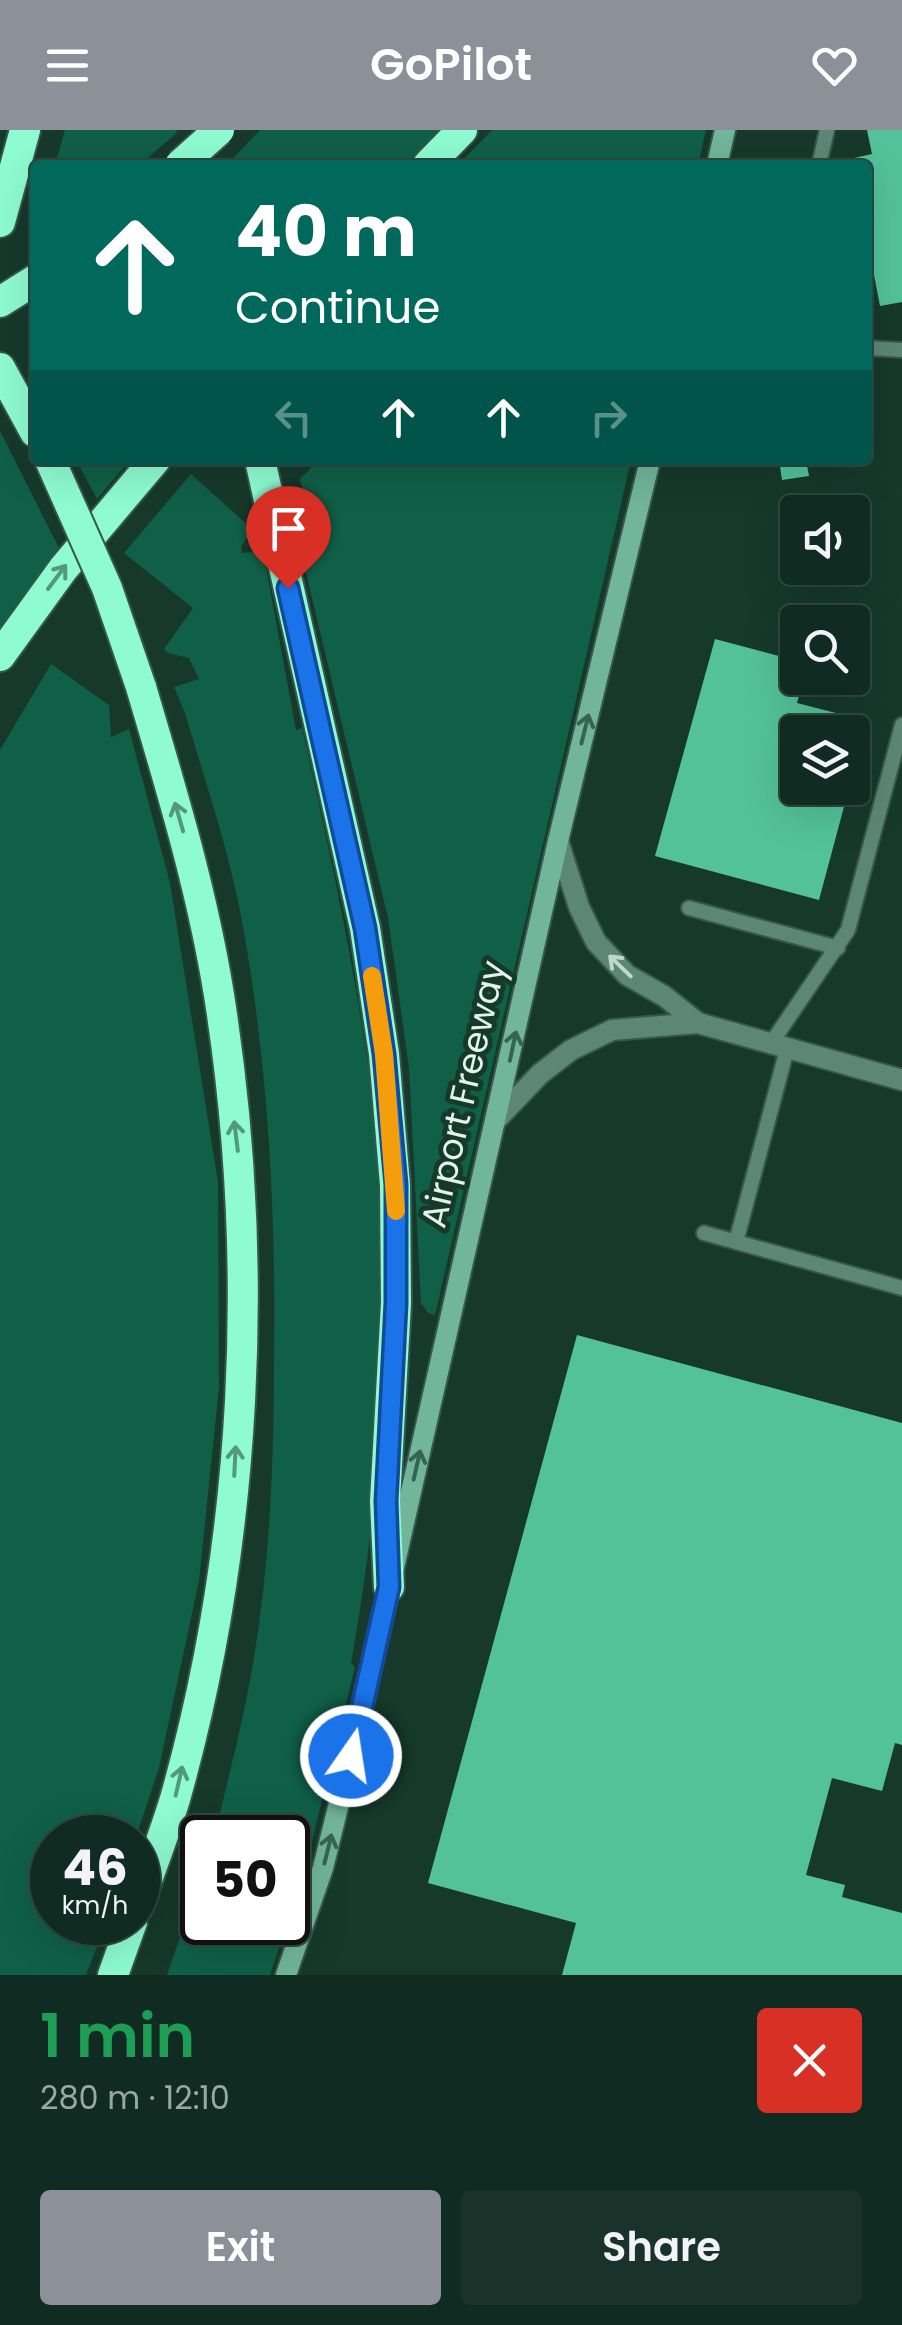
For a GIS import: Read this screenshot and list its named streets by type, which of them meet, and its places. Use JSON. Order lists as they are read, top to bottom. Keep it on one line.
{"streets":{"main road":["Airport Freeway"]},"one_way":["Airport Freeway"],"page":{"header":"GoPilot","turn":["40 m","Continue"],"speed":"46 km/h","limit":"50","heading":["1 min","280 m · 12:10"],"buttons":["Exit","Share"]}}
